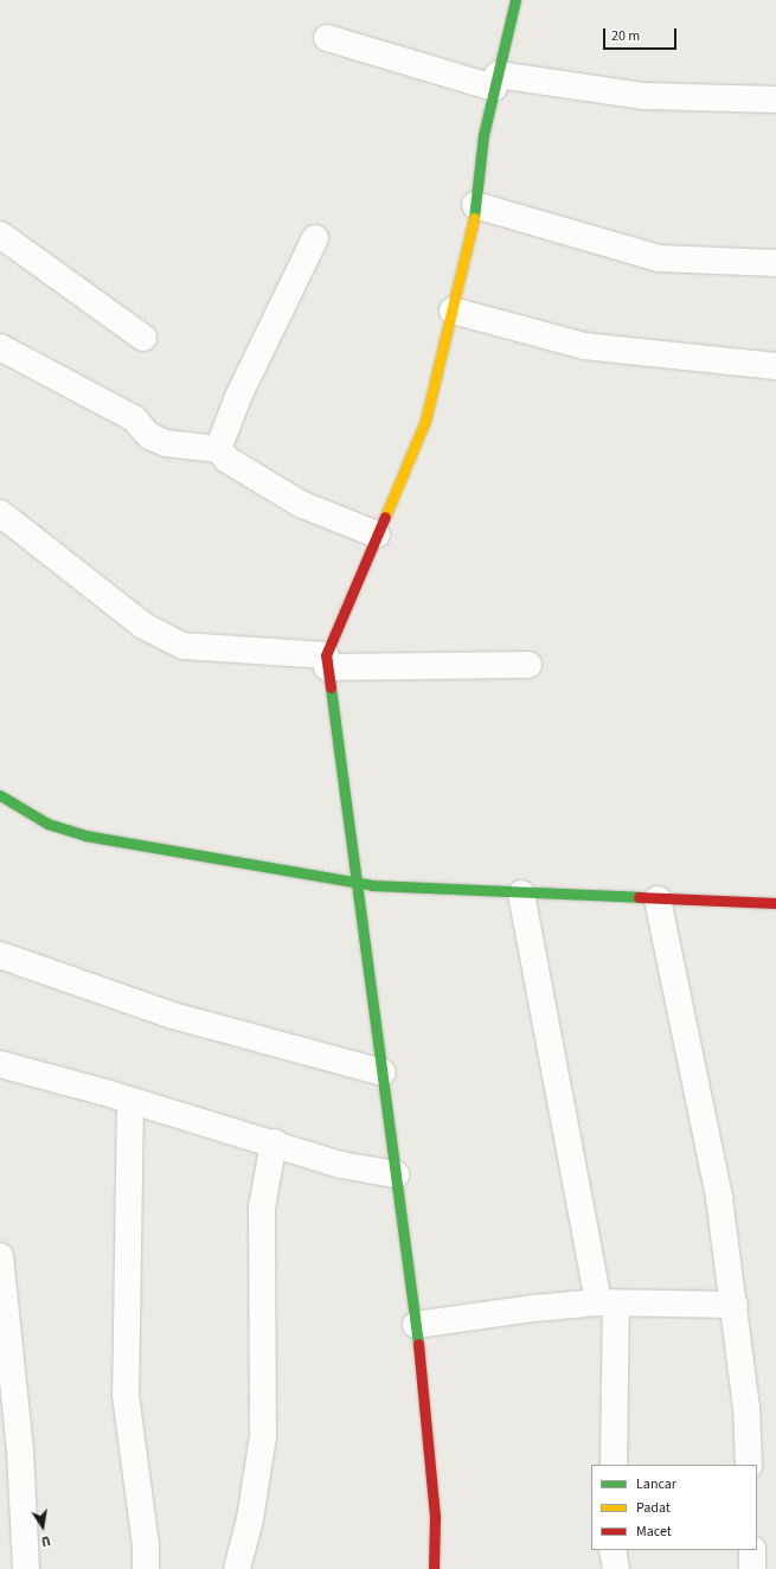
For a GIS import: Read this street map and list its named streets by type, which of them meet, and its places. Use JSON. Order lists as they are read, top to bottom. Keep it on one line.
{"legend":["Lancar","Padat","Macet"],"scale_bar":"20 m","north":"bottom"}
